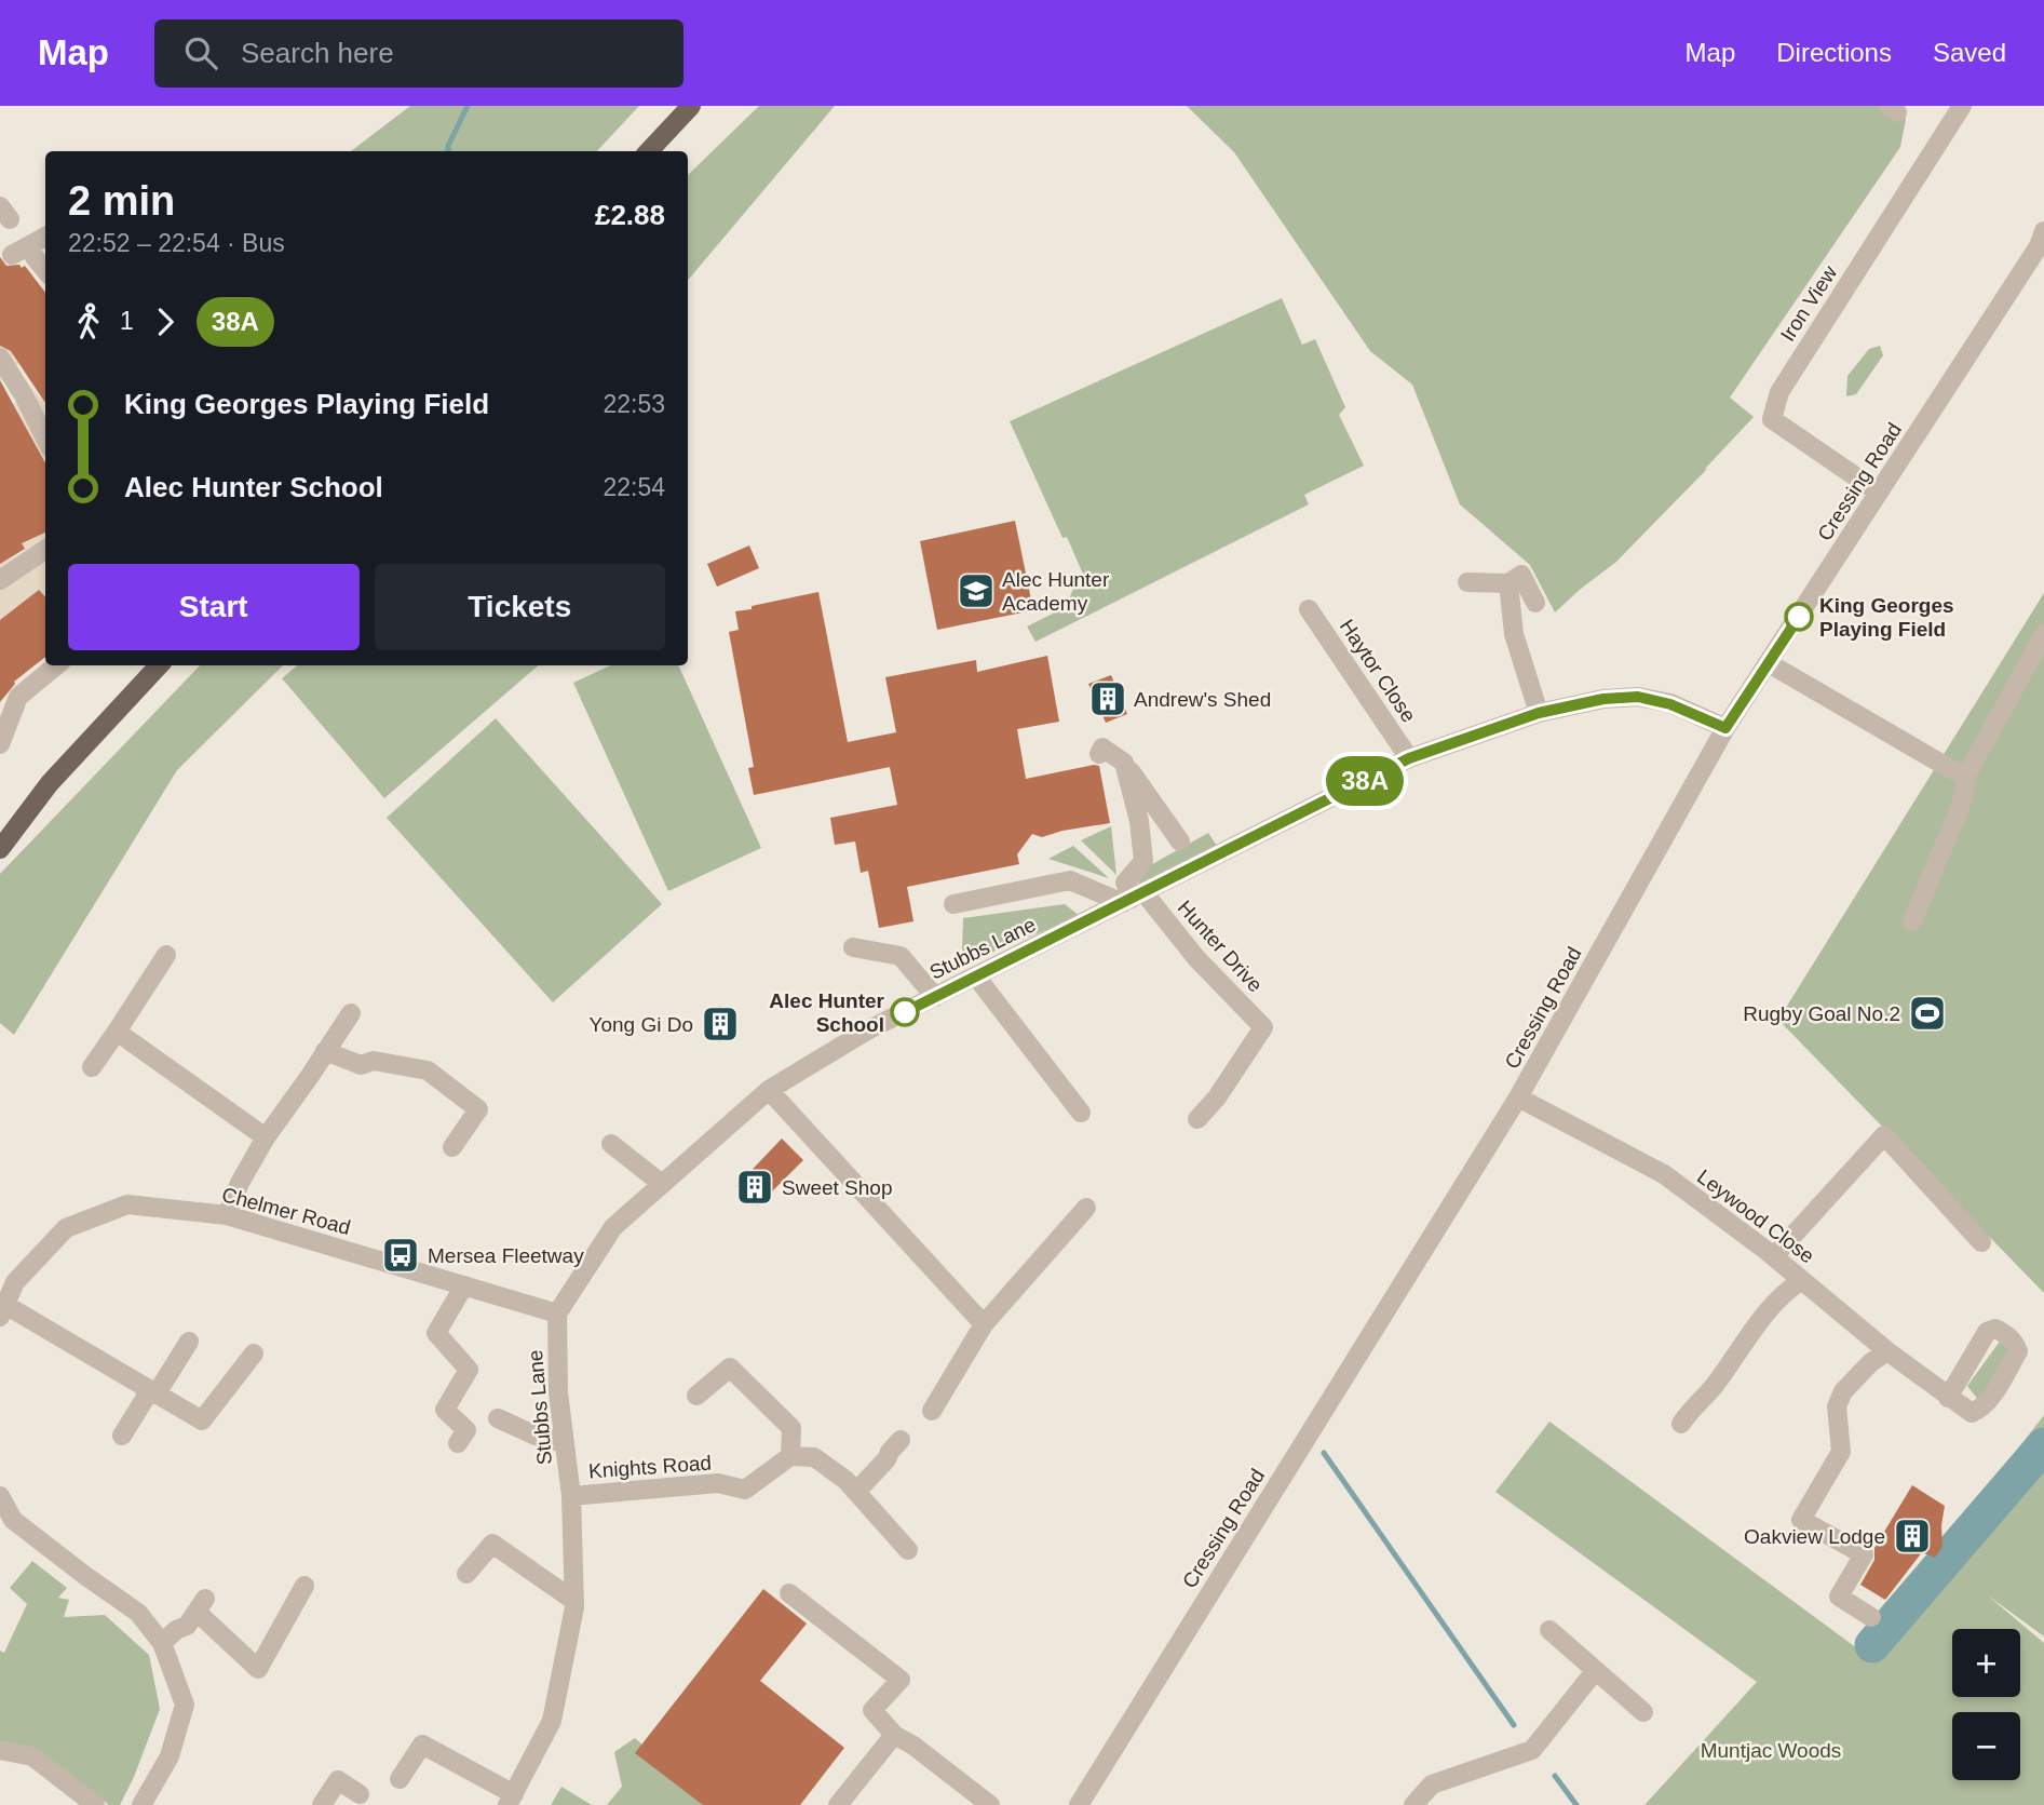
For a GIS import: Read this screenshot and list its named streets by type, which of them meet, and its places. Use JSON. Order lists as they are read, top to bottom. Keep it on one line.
{"streets":{"street":["Iron View","Cressing Road","Haytor Close","Hunter Drive","Stubbs Lane","Chelmer Road","Leywood Close","Knights Road"]},"crossings":[["Iron View","Cressing Road"],["Cressing Road","Stubbs Lane"],["Cressing Road","Leywood Close"],["Haytor Close","Stubbs Lane"],["Hunter Drive","Stubbs Lane"],["Stubbs Lane","Chelmer Road"],["Stubbs Lane","Knights Road"]],"parks":["Muntjac Woods"],"places":{"school or university":["Alec Hunter Academy"],"other":["King Georges Playing Field","Alec Hunter School"],"building":["Andrew's Shed","Yong Gi Do","Sweet Shop","Oakview Lodge"],"sports":["Rugby Goal No.2"],"bus stop":["Mersea Fleetway"]},"lines":["bus line 38A"],"page":{"header":"Map","search":"Search here","nav":["Map","Directions","Saved"],"on_map":"38A","heading":["2 min","22:52 – 22:54 · Bus","£2.88"],"legs":["1","38A"],"list":[{"name":"King Georges Playing Field","value":"22:53"},{"name":"Alec Hunter School","value":"22:54"}],"buttons":["Start","Tickets"],"map_buttons":["+","−"]}}
